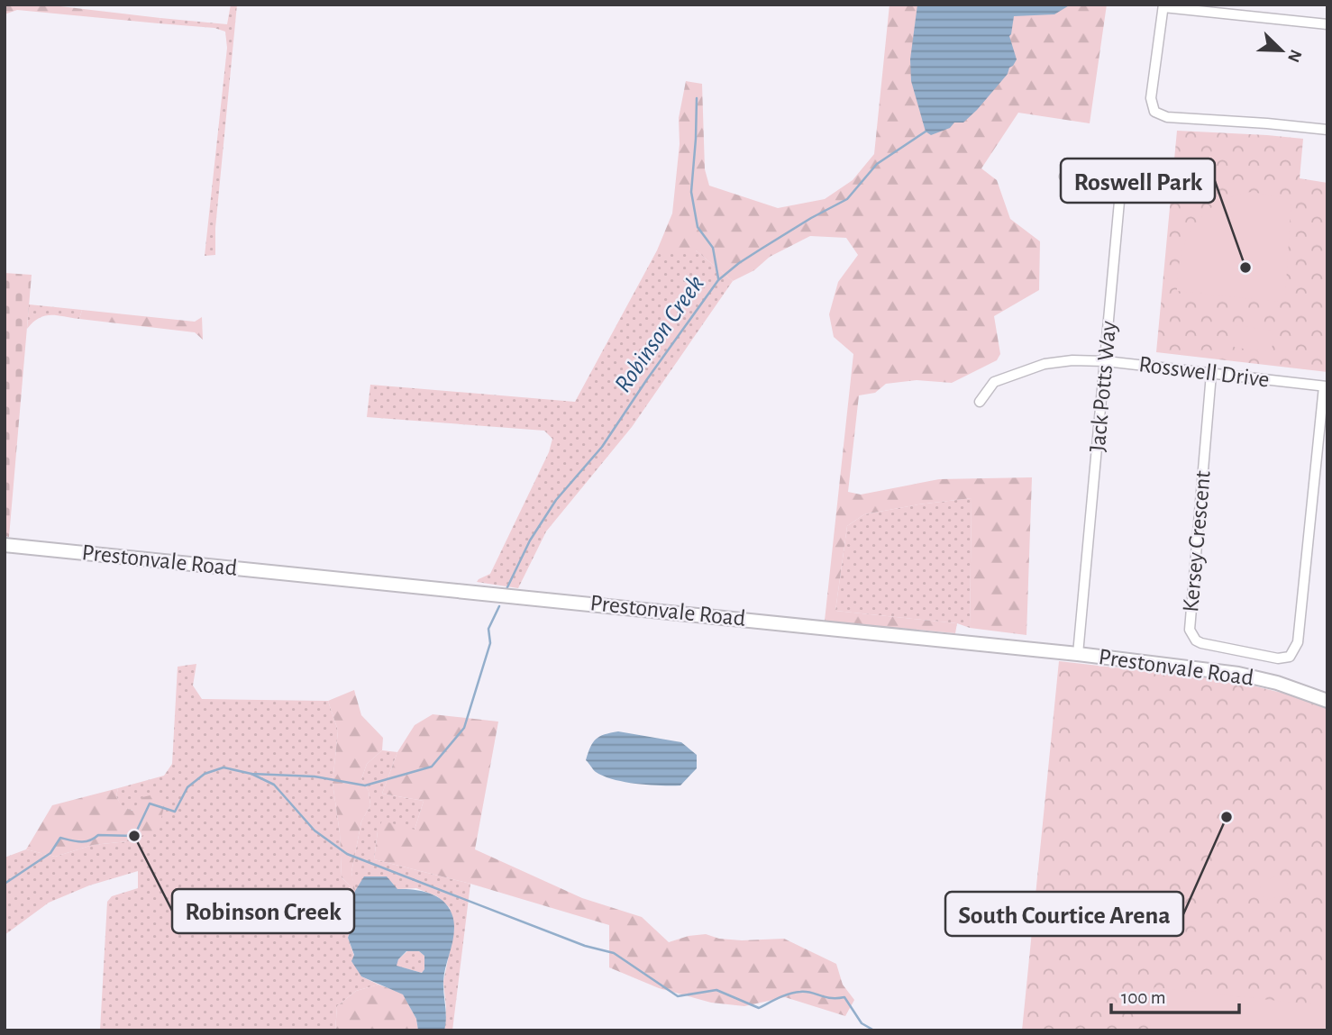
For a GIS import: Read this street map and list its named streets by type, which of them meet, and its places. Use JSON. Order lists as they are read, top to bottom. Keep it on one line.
{"streets":{"street":["Rosswell Drive","Jack Potts Way","Kersey Crescent","Prestonvale Road"]},"crossings":[["Rosswell Drive","Jack Potts Way"],["Rosswell Drive","Kersey Crescent"],["Jack Potts Way","Prestonvale Road"]],"water":["Robinson Creek"],"places":["Roswell Park","South Courtice Arena","Robinson Creek"],"scale_bar":"100 m","north":"bottom right"}
